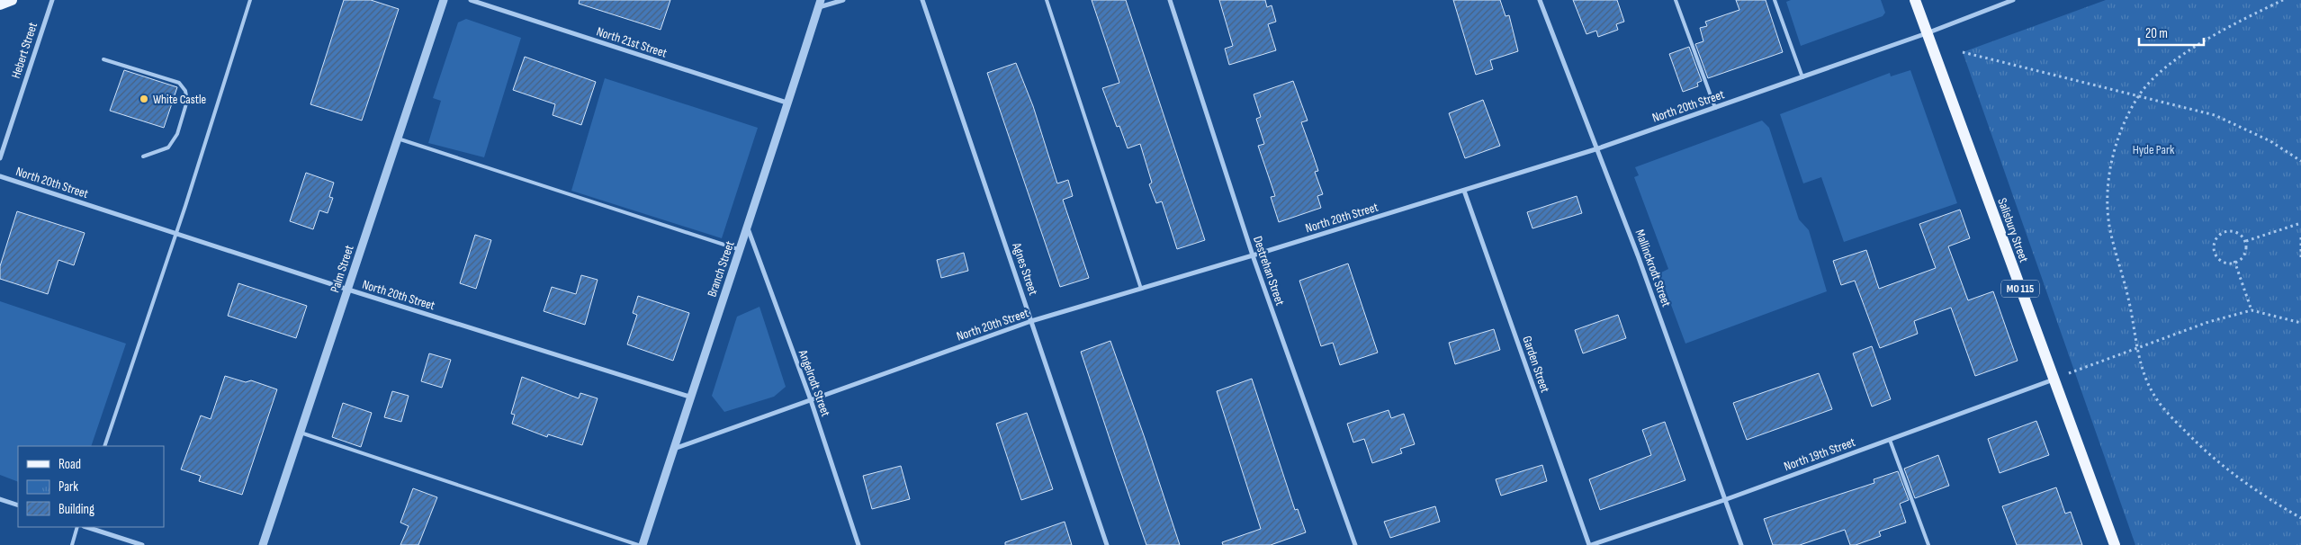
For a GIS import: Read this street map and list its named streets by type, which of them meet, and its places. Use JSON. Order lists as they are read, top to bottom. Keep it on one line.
{"streets":{"main road":["Salisbury Street","MO 115"],"street":["North 21st Street","Hebert Street","North 20th Street","Mallinckrodt Street","Palm Street","Branch Street","Agnes Street","Destrehan Street","Garden Street","Angelrodt Street","North 19th Street"]},"crossings":[["North 21st Street","Branch Street"],["North 20th Street","Salisbury Street"],["North 20th Street","Mallinckrodt Street"],["North 20th Street","Palm Street"],["North 20th Street","Branch Street"],["North 20th Street","Agnes Street"],["North 20th Street","Destrehan Street"],["North 20th Street","Garden Street"],["North 20th Street","Angelrodt Street"],["Salisbury Street","North 19th Street"],["Mallinckrodt Street","North 19th Street"],["Branch Street","Angelrodt Street"],["Garden Street","North 19th Street"]],"parks":["Hyde Park"],"places":["White Castle"],"legend":["Road","Park","Building"],"scale_bar":"20 m"}
